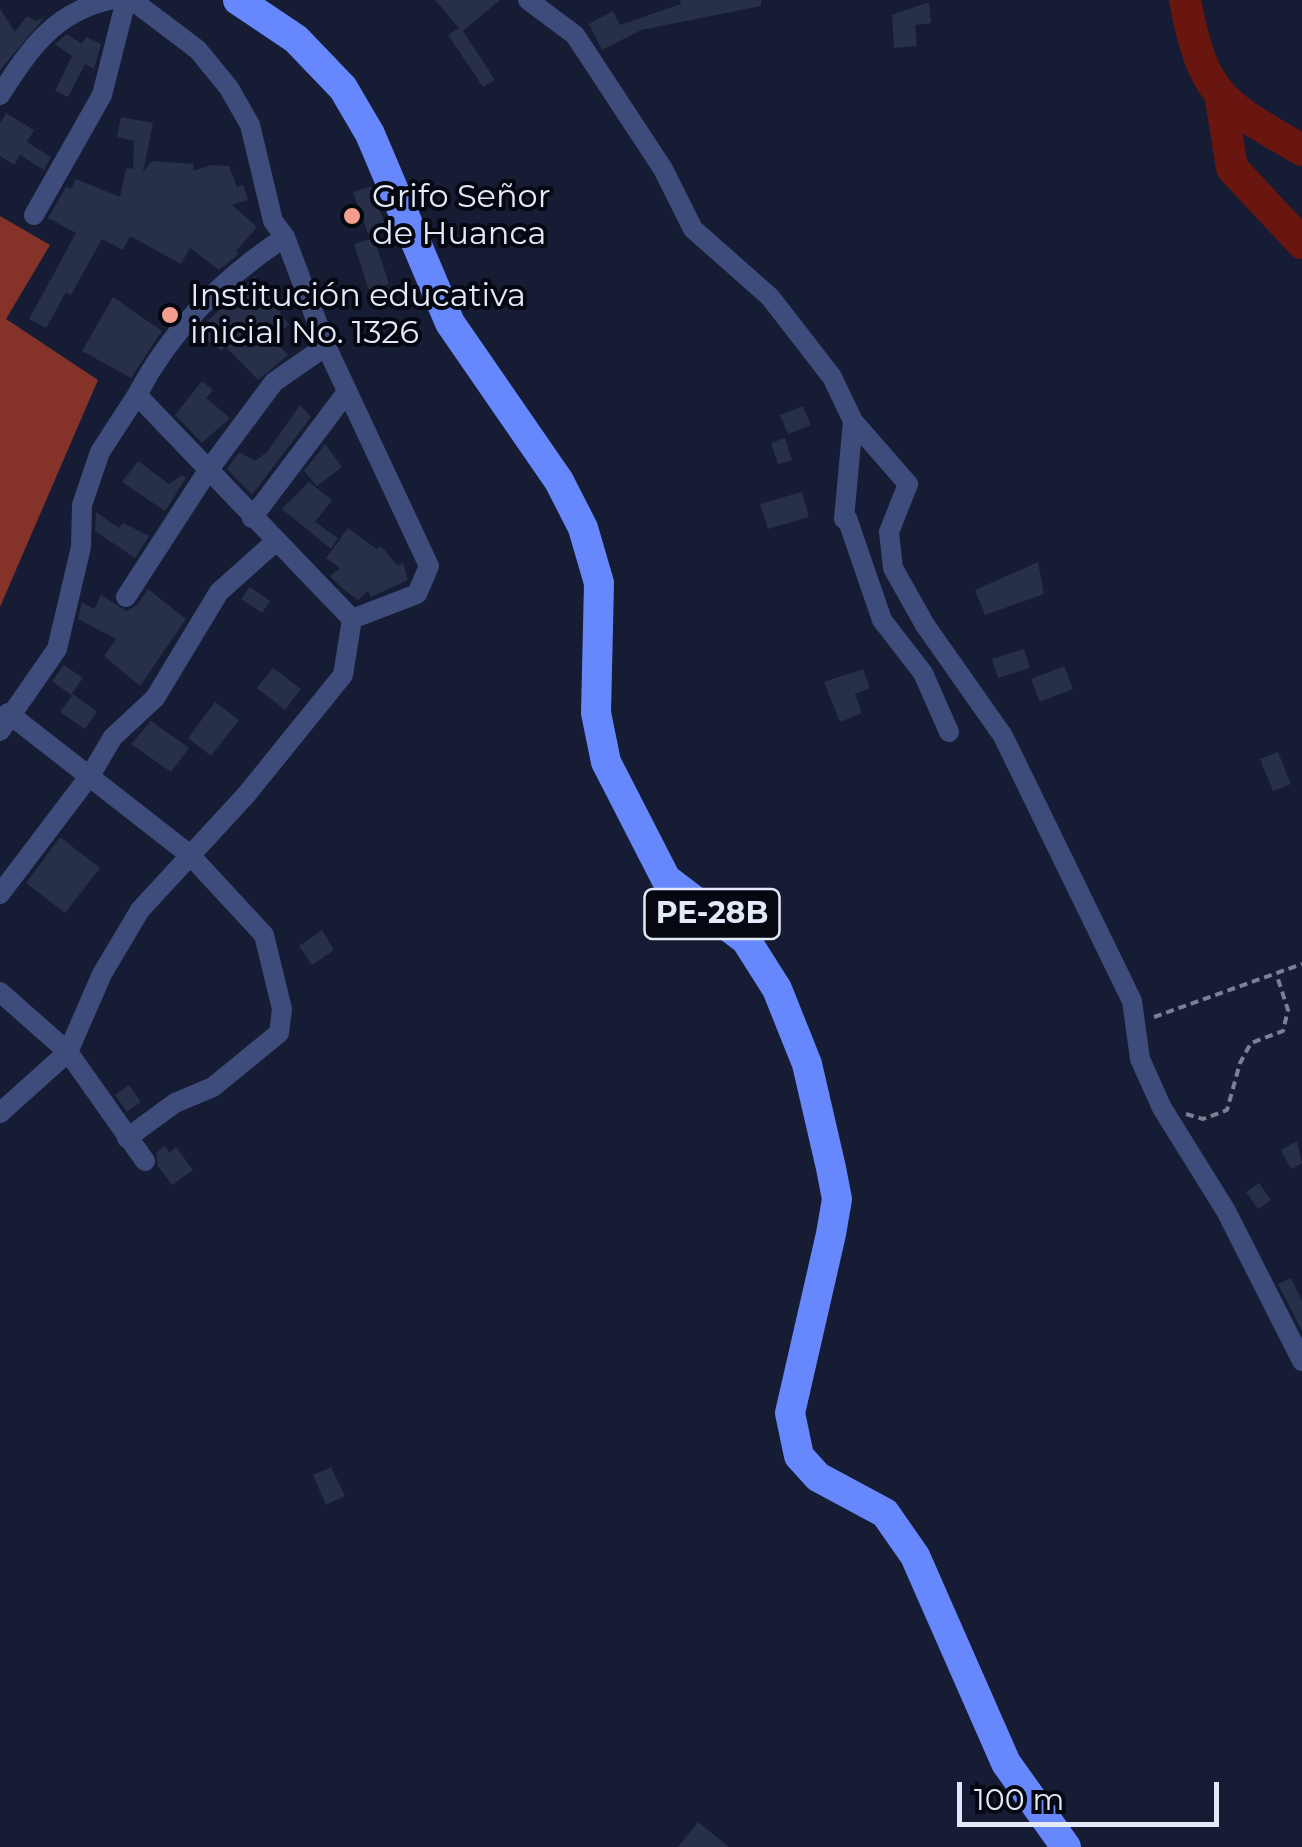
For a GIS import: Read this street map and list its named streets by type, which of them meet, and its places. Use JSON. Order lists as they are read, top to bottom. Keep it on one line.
{"streets":{"highway":["PE-28B"]},"places":["Grifo Señor de Huanca","Institución educativa inicial No. 1326"],"scale_bar":"100 m"}
